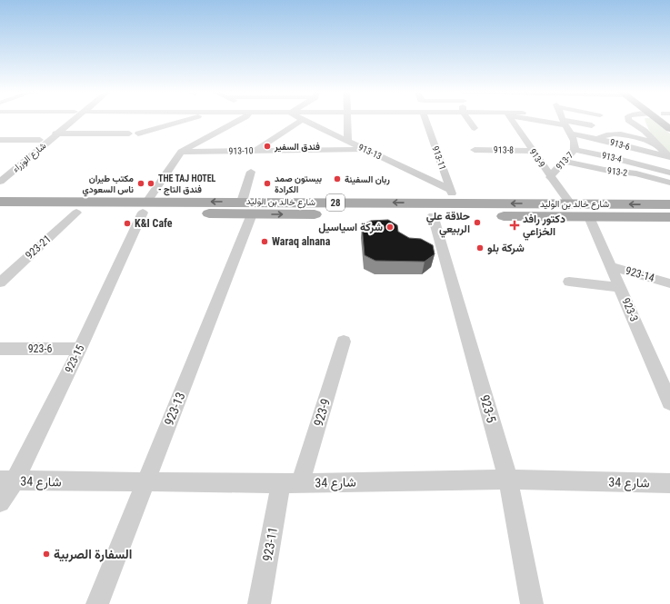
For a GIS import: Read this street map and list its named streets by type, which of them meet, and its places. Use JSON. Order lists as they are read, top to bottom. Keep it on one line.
{"streets":{"main road":["شارع خالد بن الوليد","28"],"street":["913-6","913-8","913-10","913-13","شارع الوزراء","913-4","913-11","913-9","913-7","913-2","923-21","923-14","923-3","923-6","923-15","923-13","923-5","923-9","شارع 34","923-11"]},"crossings":[["913-6","913-7"],["913-8","913-9"],["913-10","913-13"],["913-10","923-15"],["913-13","913-11"],["913-4","913-7"],["913-11","شارع خالد بن الوليد"],["913-9","913-7"],["913-9","شارع خالد بن الوليد"],["913-7","913-2"],["شارع خالد بن الوليد","923-21"],["شارع خالد بن الوليد","923-3"],["شارع خالد بن الوليد","923-15"],["شارع خالد بن الوليد","923-13"],["شارع خالد بن الوليد","923-5"],["923-14","923-3"],["923-6","923-15"],["923-15","شارع 34"],["923-13","شارع 34"],["923-5","شارع 34"],["923-9","شارع 34"],["923-9","923-11"],["شارع 34","923-11"]],"places":{"other":["فندق السفير","ربان السفينة","مكتب طيران ناس السعودي","THE TAJ HOTEL - فندق التاج","بيستون صمد الكرادة","حلاقة علي الربيعي","K&I Cafe","شركة اسياسيل","Waraq alnana","شركة بلو","السفارة الصربية"],"health":["دكتور رافد الخزاعي"]}}
